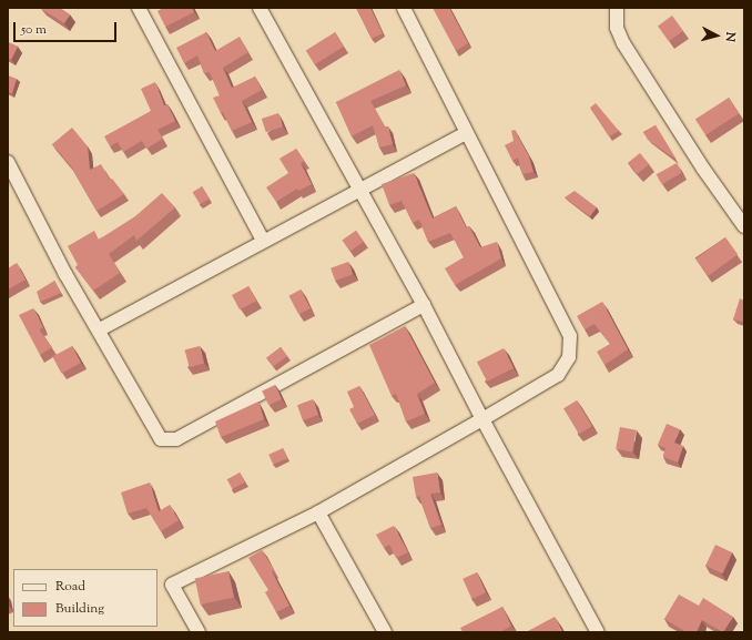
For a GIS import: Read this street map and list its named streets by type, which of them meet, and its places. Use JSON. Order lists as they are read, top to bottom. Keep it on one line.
{"legend":["Road","Building"],"scale_bar":"50 m","north":"right"}
